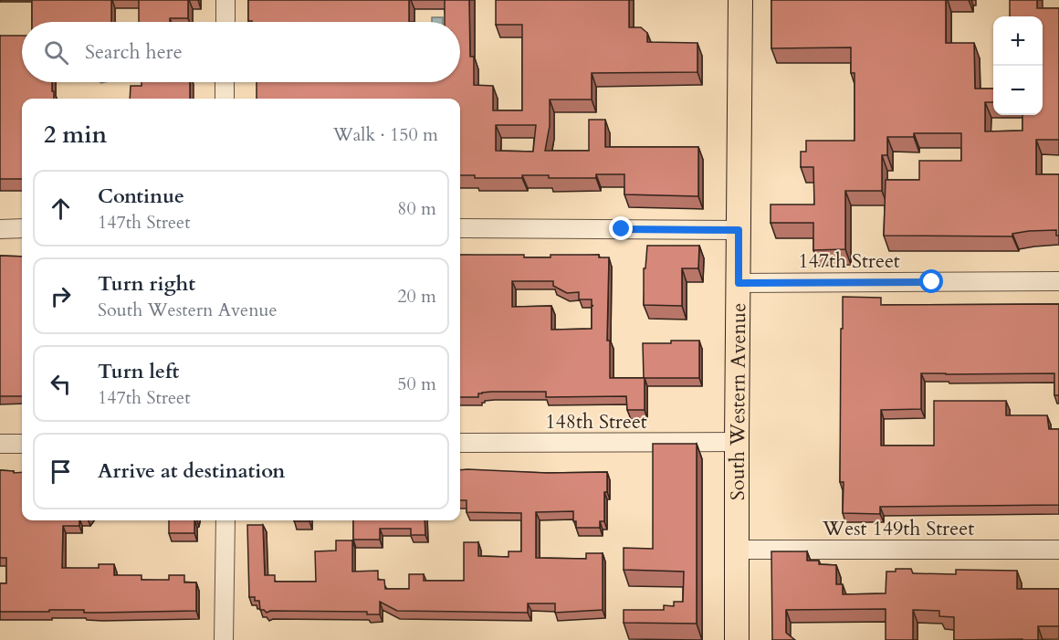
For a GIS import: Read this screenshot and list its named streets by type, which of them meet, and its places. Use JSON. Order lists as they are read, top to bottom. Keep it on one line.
{"streets":{"main road":["South Western Avenue"],"street":["147th Street","148th Street","West 149th Street"]},"crossings":[["147th Street","South Western Avenue"],["South Western Avenue","148th Street"],["South Western Avenue","West 149th Street"]],"page":{"map_buttons":["+","−"],"search":"Search here","heading":["2 min","Walk · 150 m"],"list":[["Continue","147th Street","80 m"],["Turn right","South Western Avenue","20 m"],["Turn left","147th Street","50 m"],"Arrive at destination"]}}
